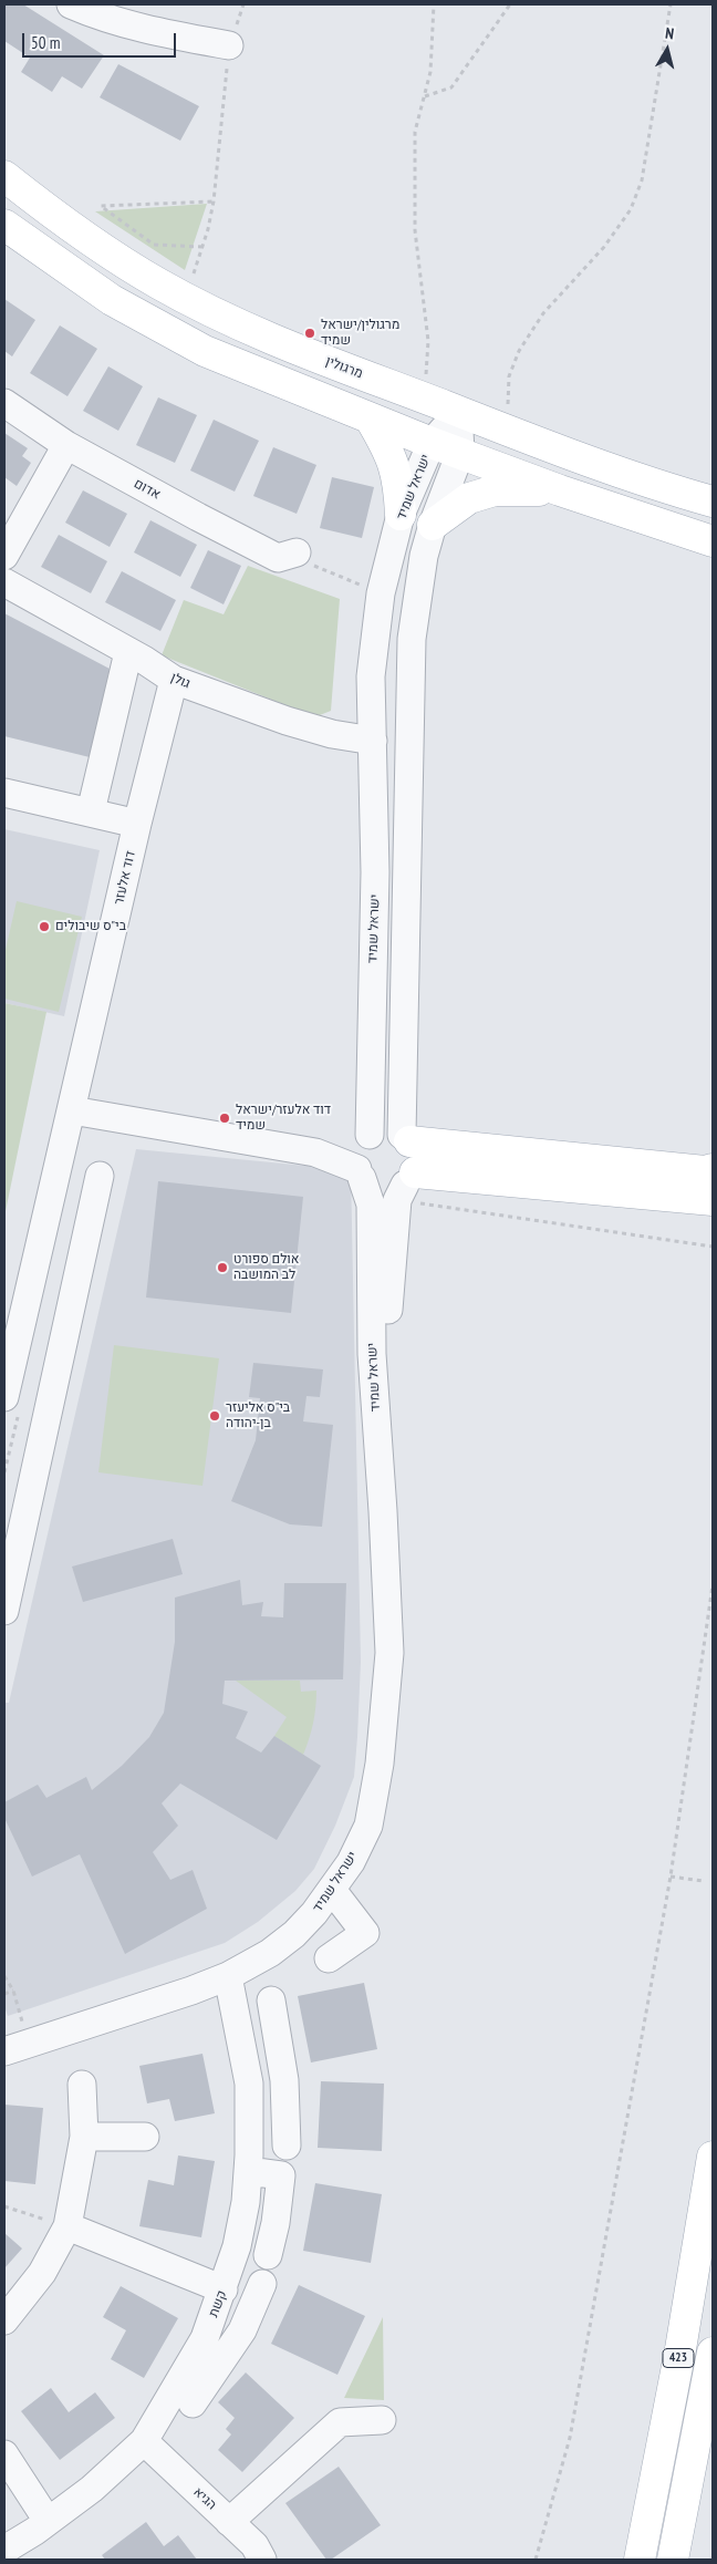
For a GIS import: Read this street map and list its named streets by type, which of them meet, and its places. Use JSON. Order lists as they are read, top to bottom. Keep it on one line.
{"streets":{"main road":["מרגולין","423"],"street":["ישראל שמיד","אדום","גולן","דוד אלעזר","קשת","הגיא"]},"crossings":[["מרגולין","ישראל שמיד"],["ישראל שמיד","גולן"],["ישראל שמיד","קשת"],["גולן","דוד אלעזר"],["קשת","הגיא"]],"places":["מרגולין/ישראל שמיד","בי\"ס שיבולים","דוד אלעזר/ישראל שמיד","אולם ספורט לב המושבה","בי\"ס אליעזר בן-יהודה"],"scale_bar":"50 m","north":"top"}
